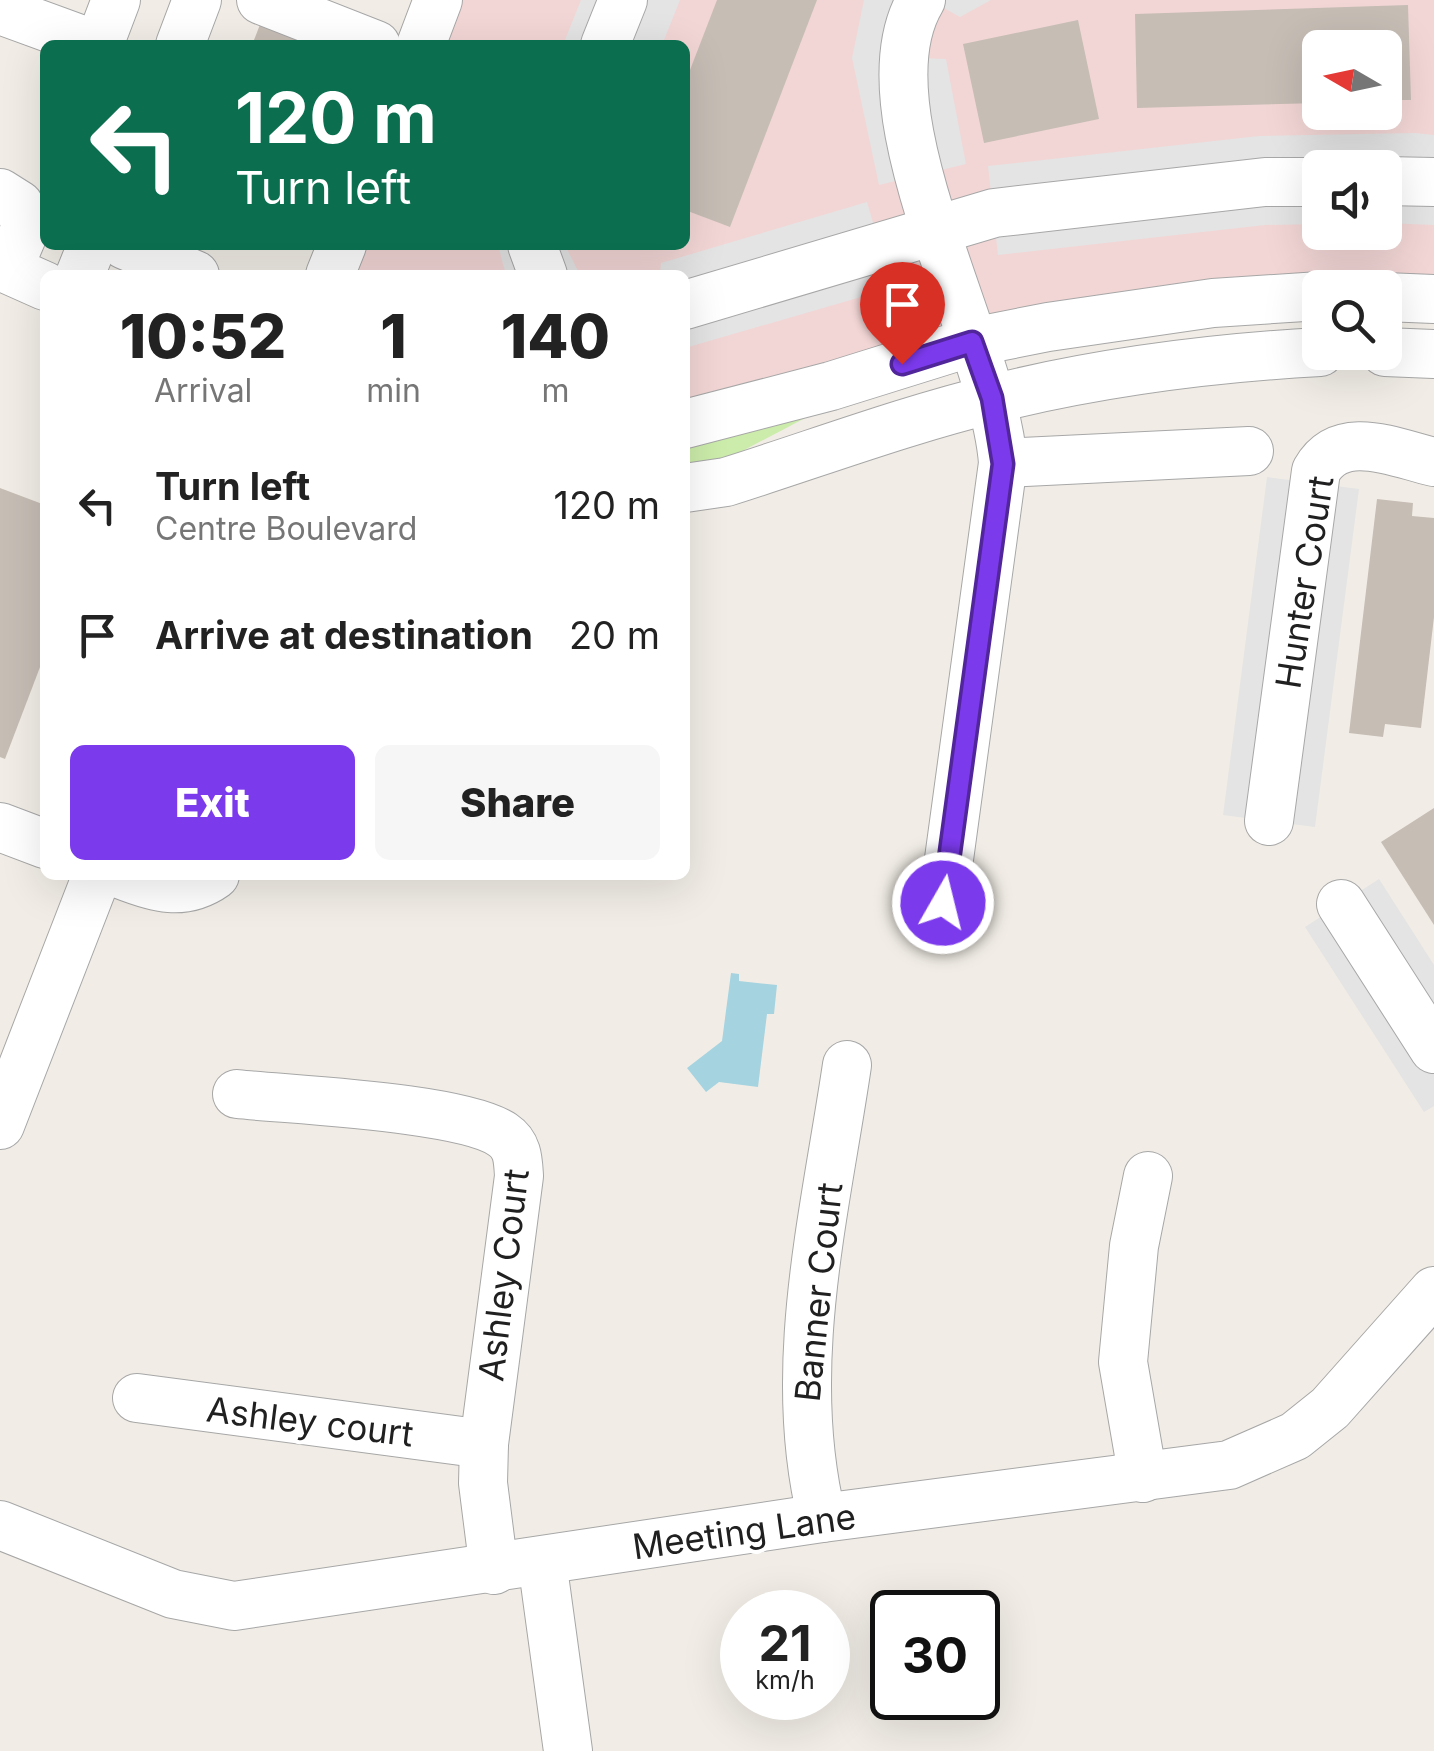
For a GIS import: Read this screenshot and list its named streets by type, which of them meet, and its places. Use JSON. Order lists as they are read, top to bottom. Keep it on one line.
{"streets":{"street":["Hunter Court","Ashley Court","Banner Court","Ashley court","Meeting Lane"]},"crossings":[["Ashley Court","Ashley court"],["Ashley Court","Meeting Lane"],["Banner Court","Meeting Lane"]],"north":"left","page":{"turn":["120 m","Turn left"],"eta":["10:52","Arrival","1","min","140","m"],"list":[{"name":"Turn left","note":"Centre Boulevard","value":"120 m"},{"name":"Arrive at destination","value":"20 m"}],"buttons":["Exit","Share"],"speed":"21 km/h","limit":"30"}}
